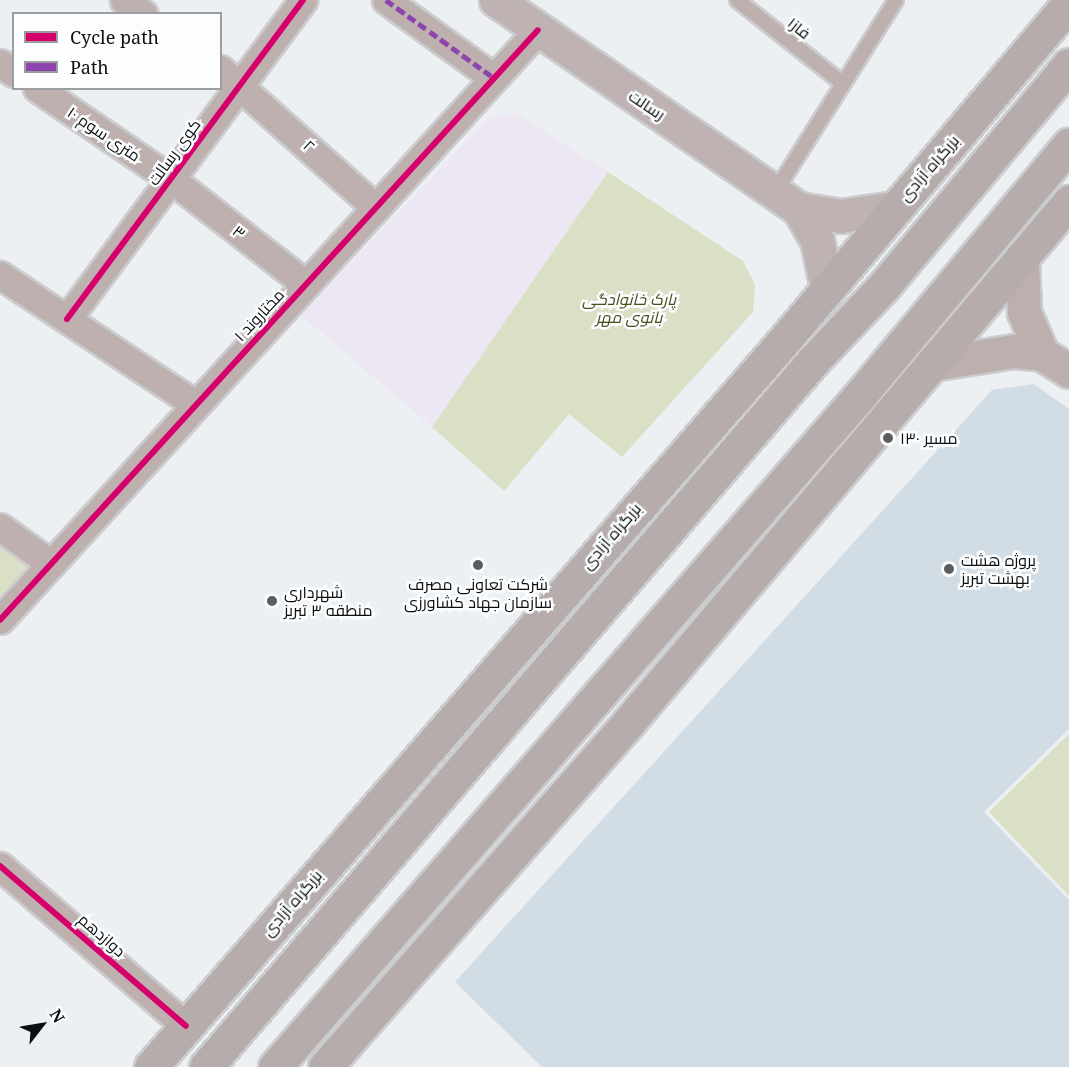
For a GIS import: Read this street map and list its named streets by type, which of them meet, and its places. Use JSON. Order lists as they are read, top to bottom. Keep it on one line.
{"streets":{"highway":["بزرگراه آزادی"],"main road":["رسالت"],"street":["۱۰ متری سوم","۲","کوی رسالت","۳","مختاروند ۱","دوازدهم"],"lane":["فاز۱"]},"crossings":[["رسالت","مختاروند ۱"],["۱۰ متری سوم","کوی رسالت"],["۱۰ متری سوم","۳"],["۲","کوی رسالت"],["۲","مختاروند ۱"],["کوی رسالت","۳"],["بزرگراه آزادی","دوازدهم"],["۳","مختاروند ۱"]],"parks":["پارک خانوادگی بانوی مهر"],"places":["مسیر ۱۳۰","شرکت تعاونی مصرف سازمان جهاد کشاورزی","پروژه هشت بهشت تبریز","شهرداری منطقه ۳ تبریز"],"legend":["Cycle path","Path"],"north":"top right"}
